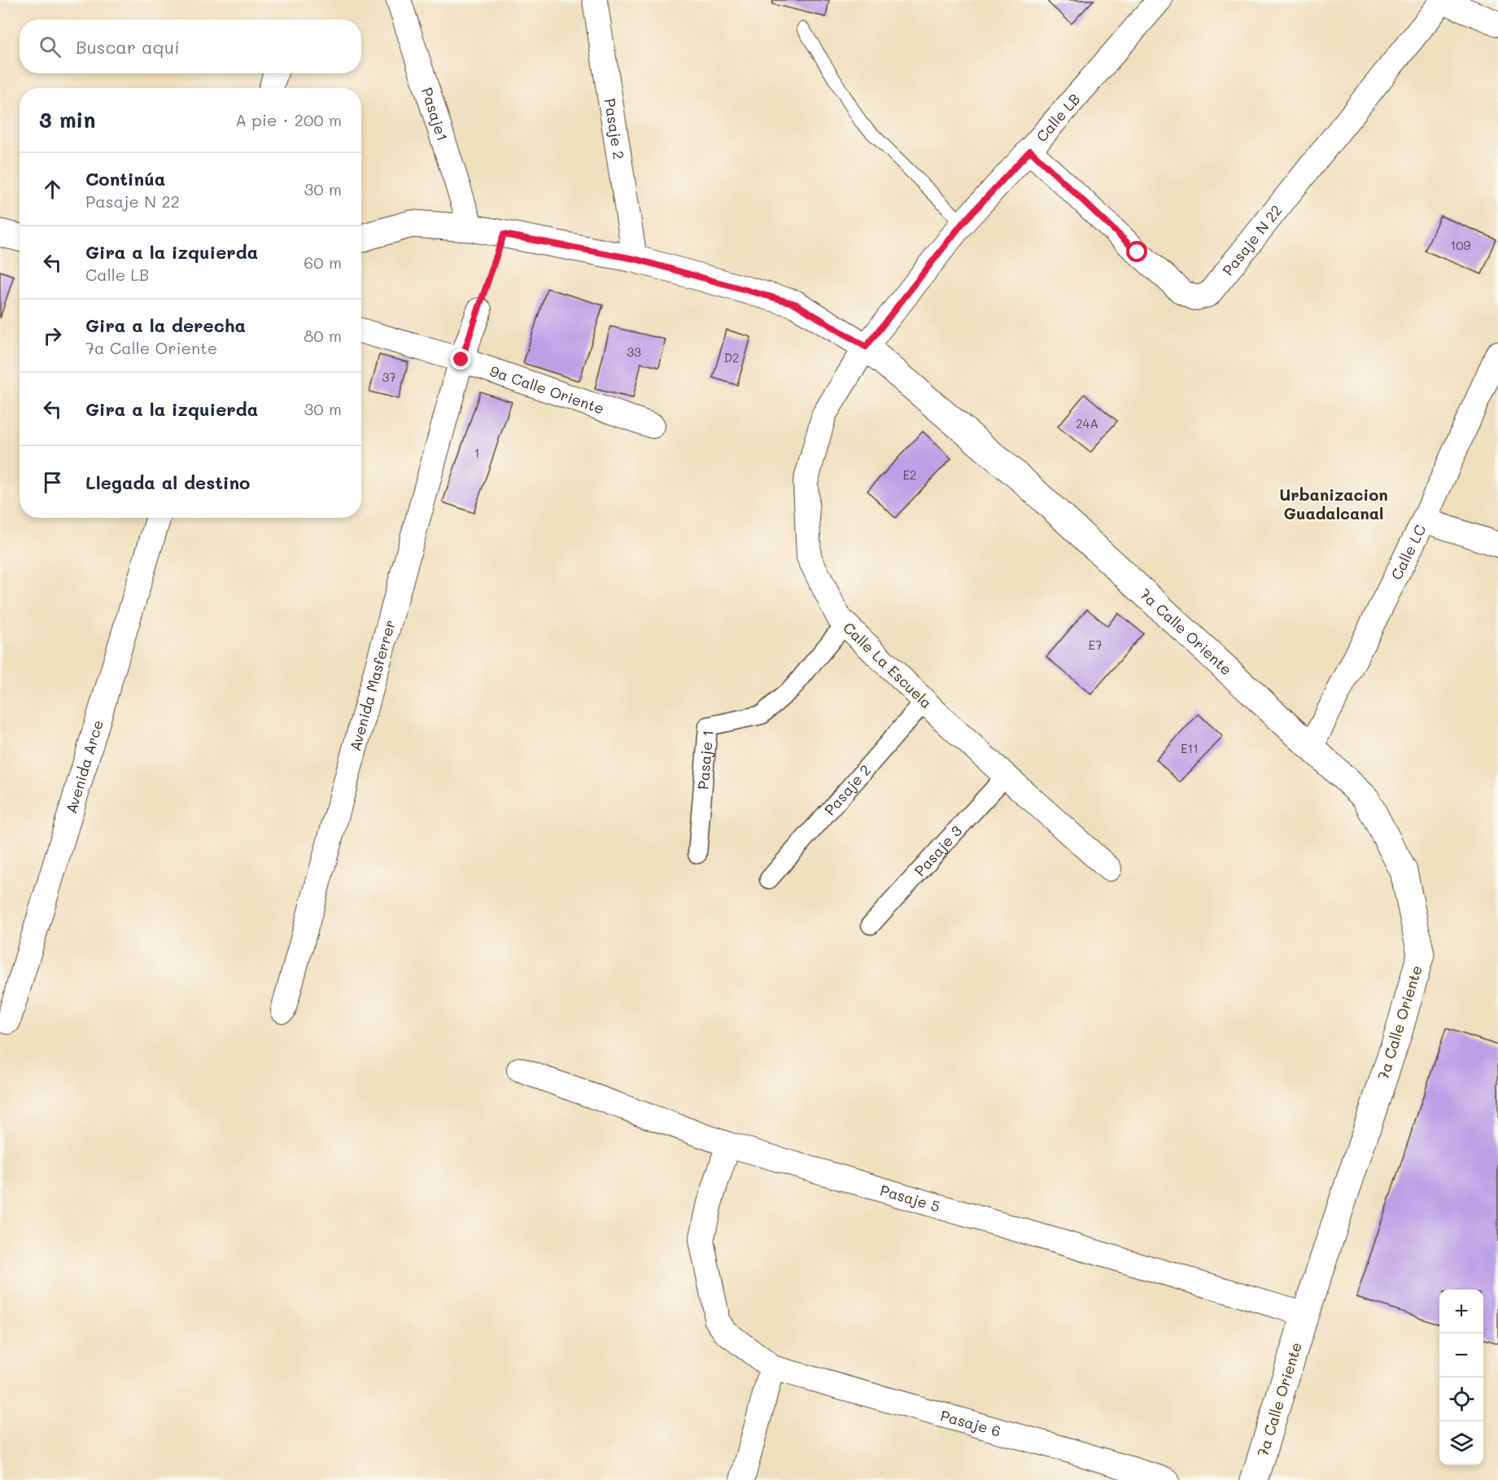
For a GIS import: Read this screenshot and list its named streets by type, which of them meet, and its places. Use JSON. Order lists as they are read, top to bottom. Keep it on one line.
{"streets":{"street":["Pasaje1","Calle LB","Pasaje 2","Pasaje N 22","9a Calle Oriente","Calle LC","7a Calle Oriente","Calle La Escuela","Avenida Masferrer","Pasaje 1","Avenida Arce","Pasaje 3","Pasaje 5","Pasaje 6"]},"crossings":[["Pasaje1","7a Calle Oriente"],["Calle LB","Pasaje N 22"],["Calle LB","7a Calle Oriente"],["Calle LB","Calle La Escuela"],["Pasaje 2","7a Calle Oriente"],["Pasaje 2","Calle La Escuela"],["9a Calle Oriente","Avenida Masferrer"],["Calle LC","7a Calle Oriente"],["7a Calle Oriente","Calle La Escuela"],["7a Calle Oriente","Pasaje 5"],["Calle La Escuela","Pasaje 1"],["Calle La Escuela","Pasaje 3"]],"districts":["Urbanizacion Guadalcanal"],"house_numbers":["109","33","D2","37","24A","1","E2","E7","E11"],"page":{"search":"Buscar aquí","heading":["3 min","A pie · 200 m"],"list":[["Continúa","Pasaje N 22","30 m"],["Gira a la izquierda","Calle LB","60 m"],["Gira a la derecha","7a Calle Oriente","80 m"],["Gira a la izquierda","30 m"],"Llegada al destino"],"map_buttons":["+","−"]}}
